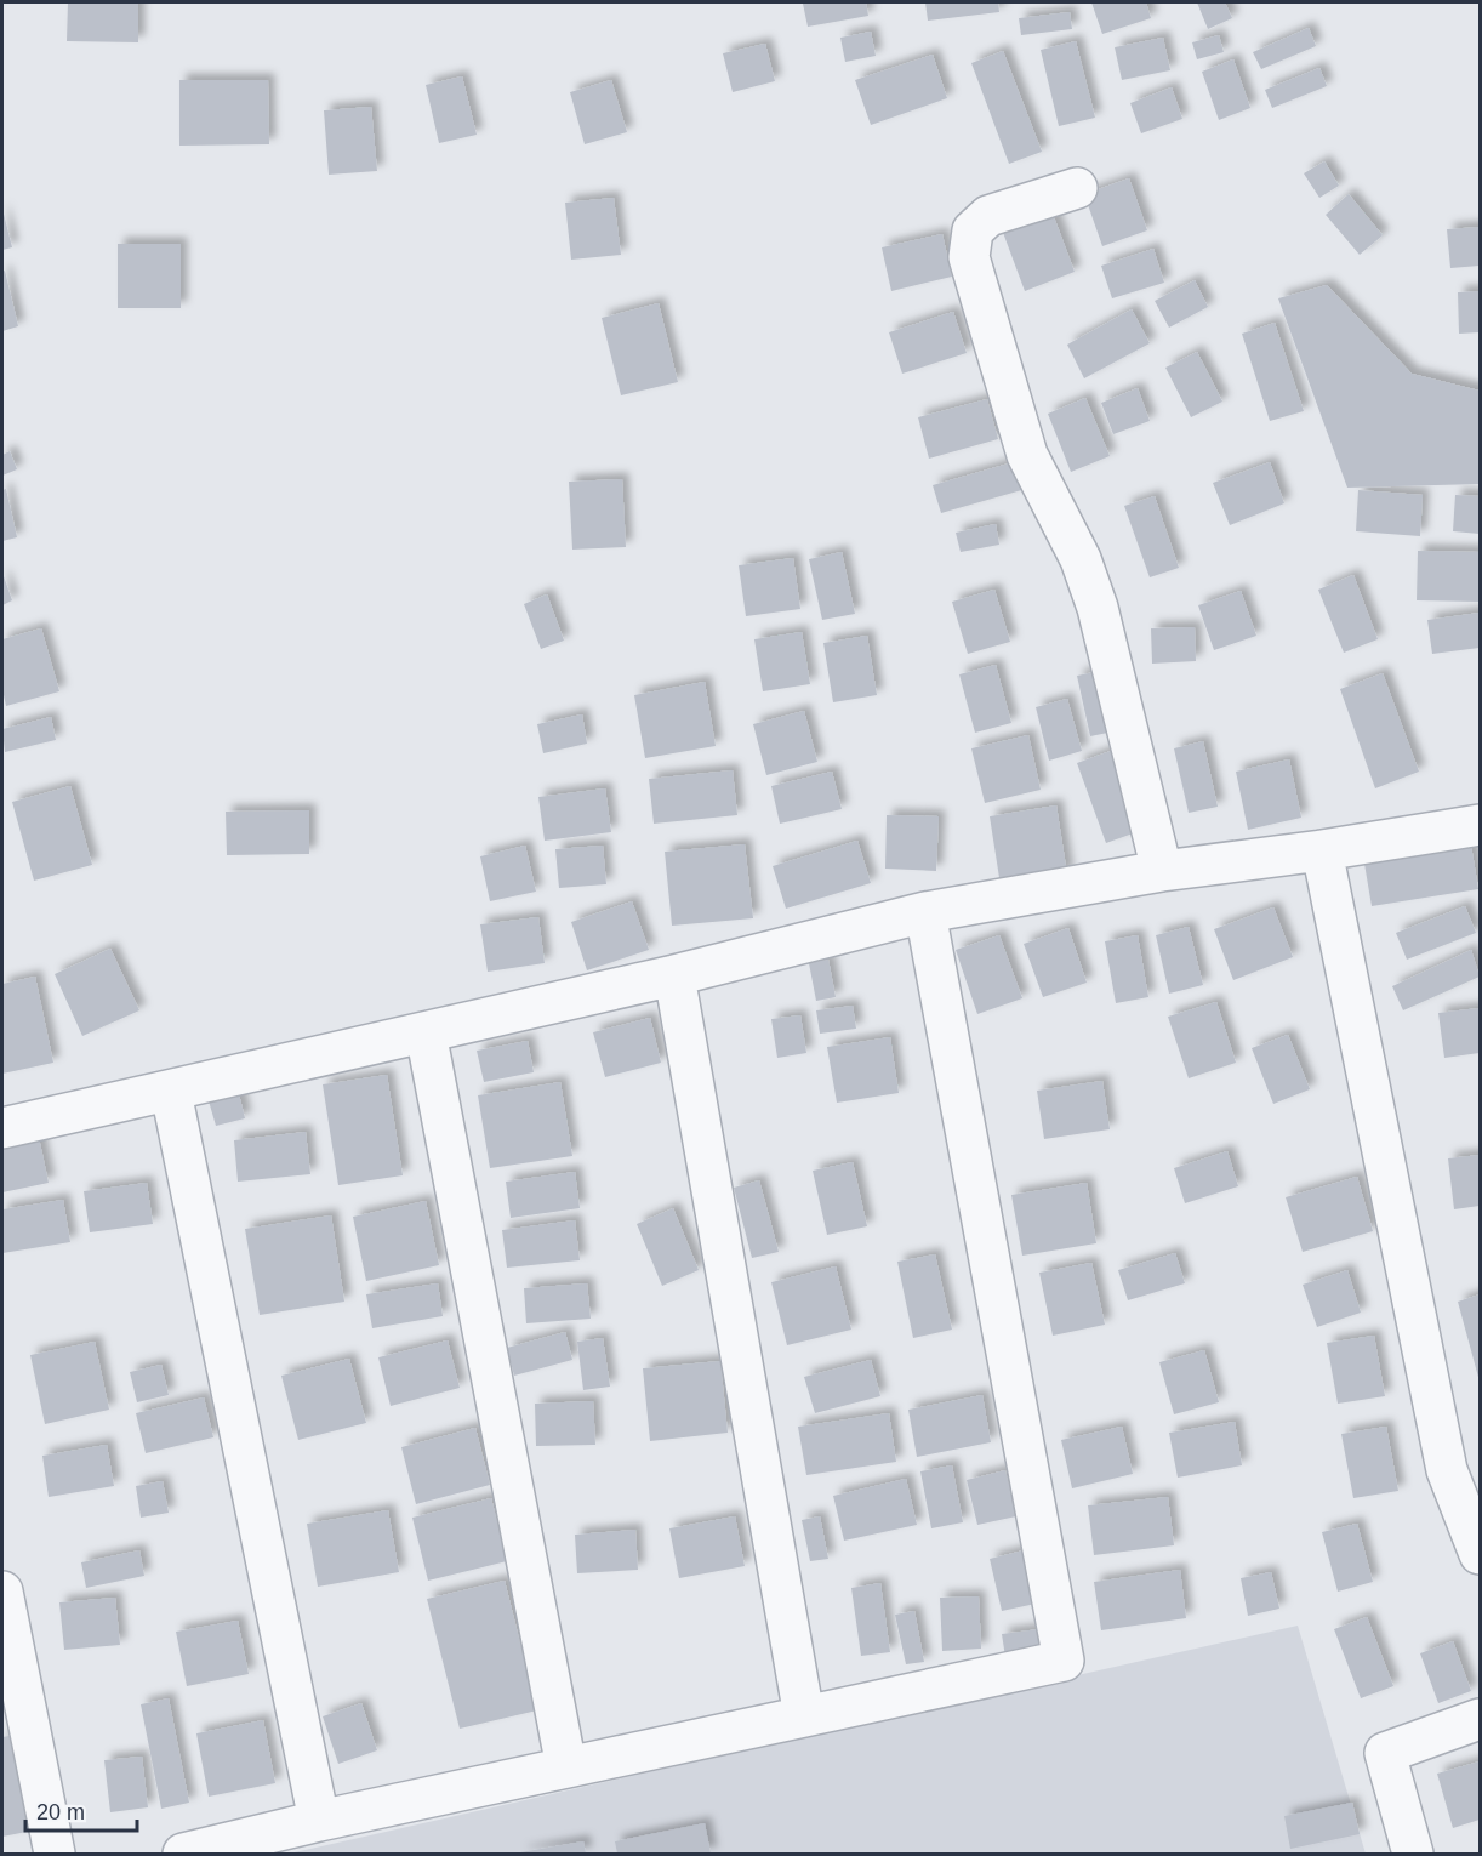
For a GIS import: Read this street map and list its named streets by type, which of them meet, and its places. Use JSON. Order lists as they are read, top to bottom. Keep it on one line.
{"scale_bar":"20 m"}
